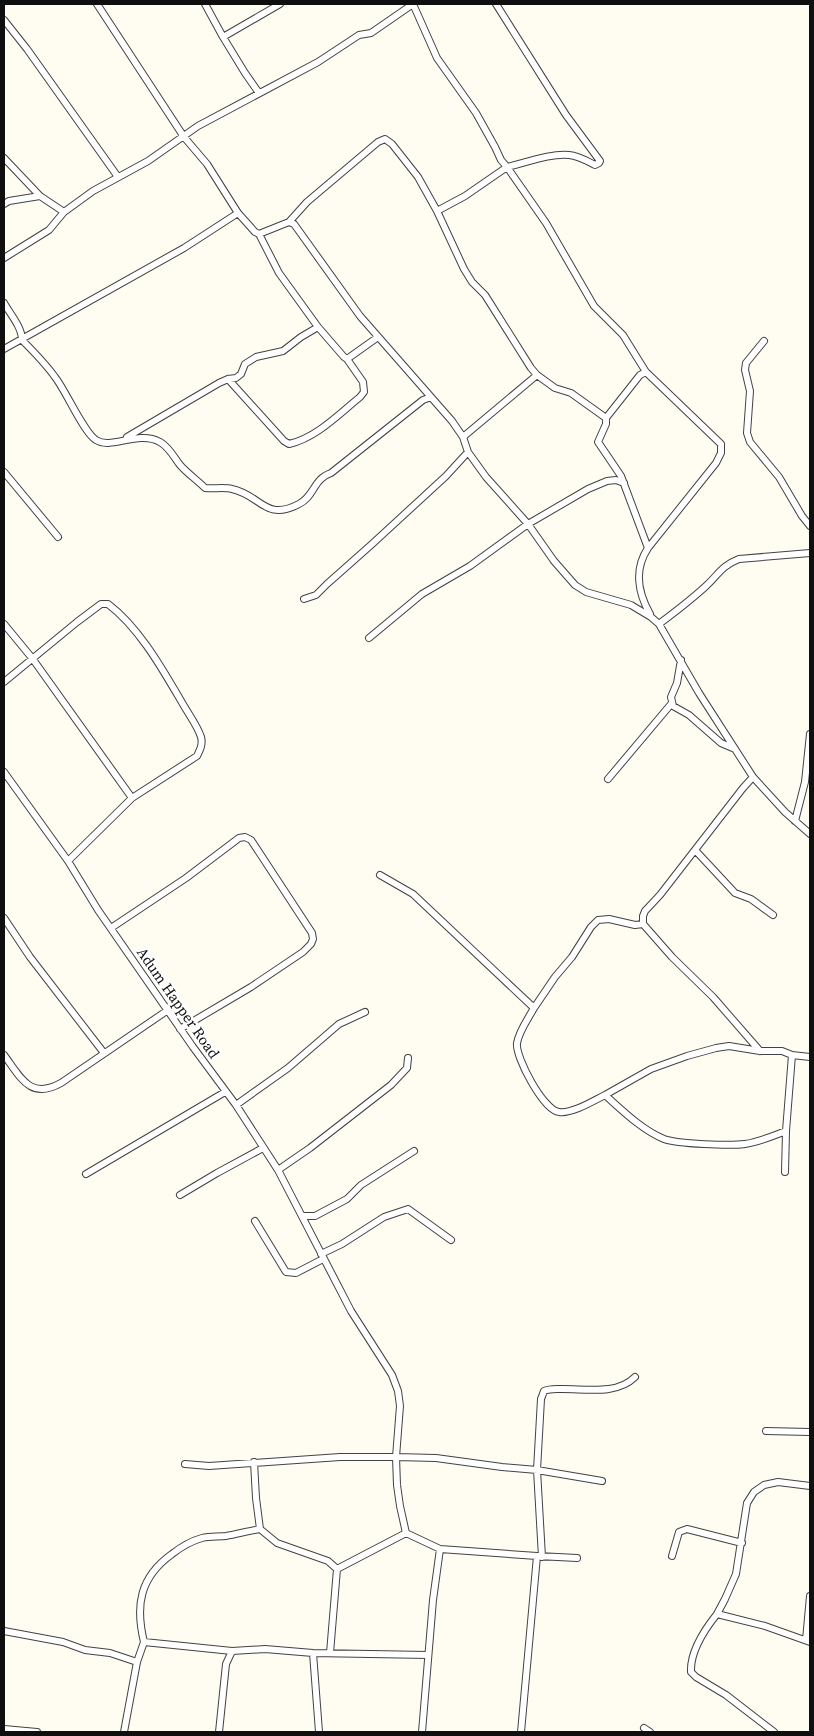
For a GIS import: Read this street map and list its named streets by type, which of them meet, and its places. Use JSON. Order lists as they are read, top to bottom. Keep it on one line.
{"streets":{"street":["Adum Happer Road"]}}
